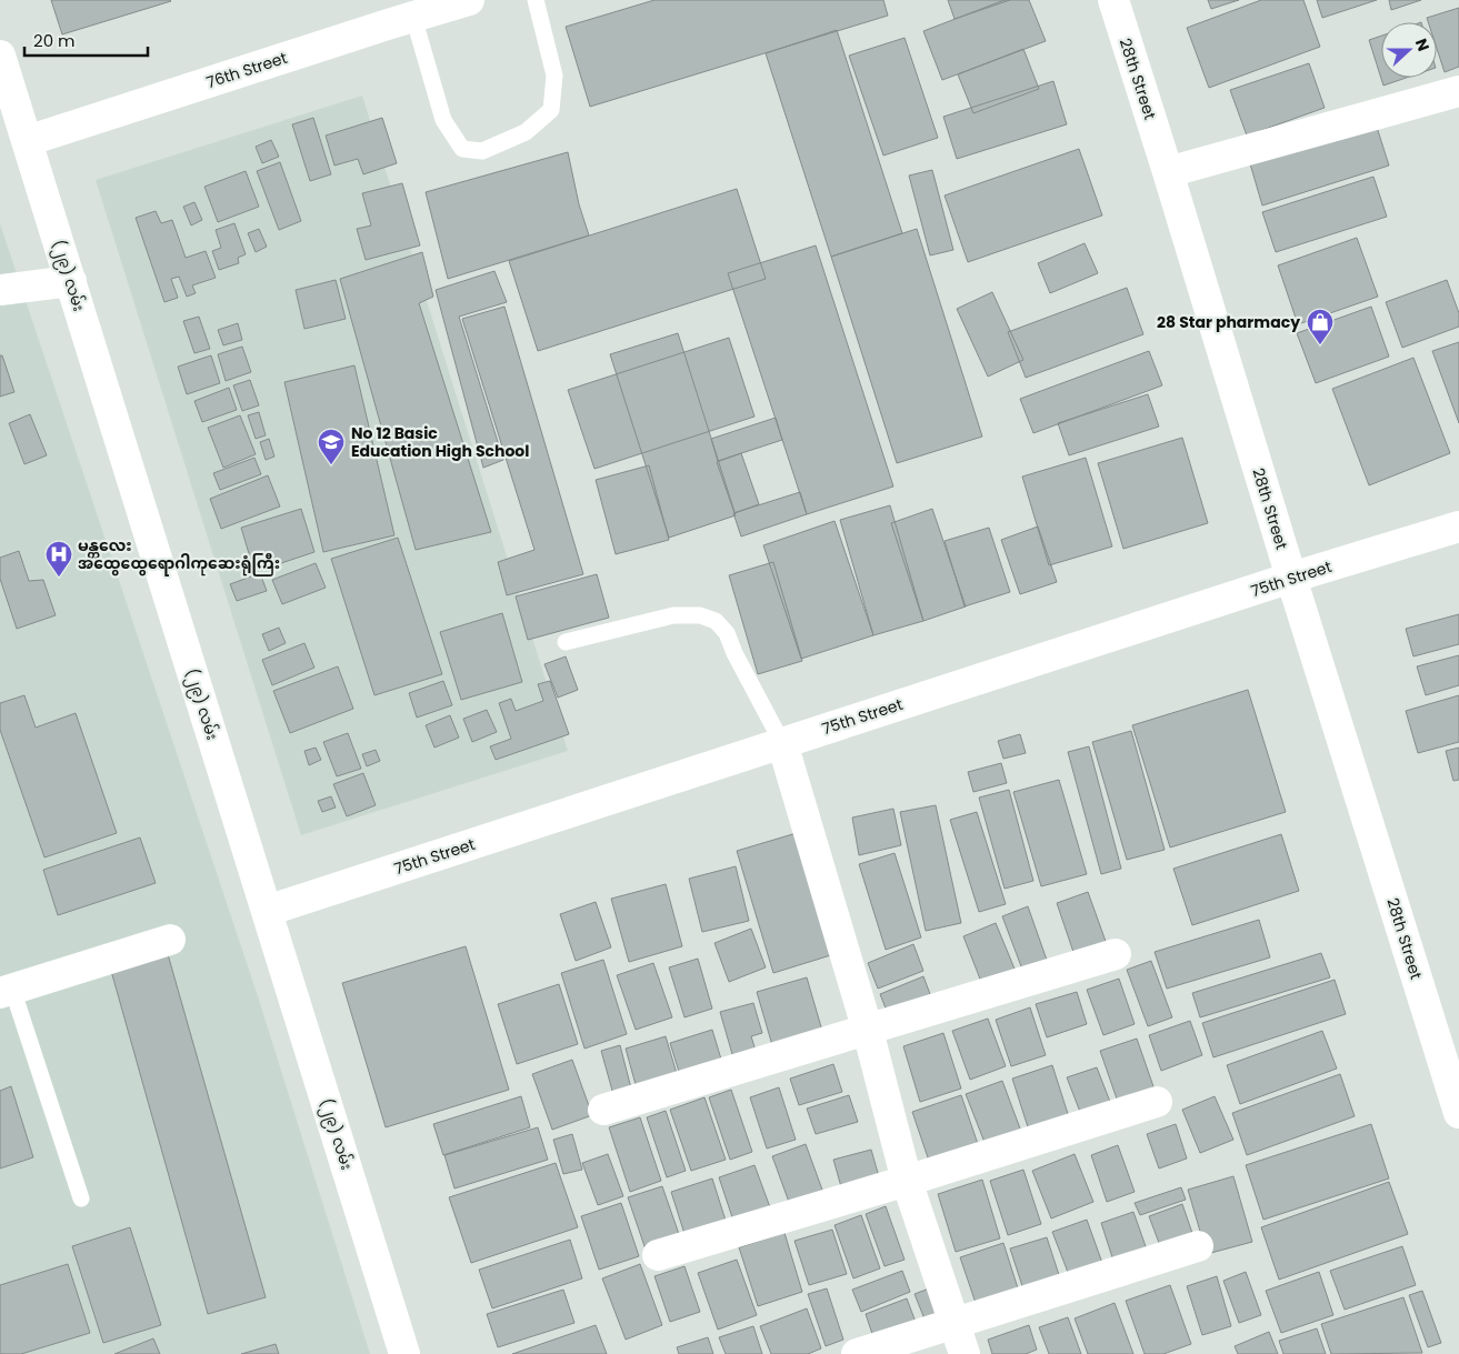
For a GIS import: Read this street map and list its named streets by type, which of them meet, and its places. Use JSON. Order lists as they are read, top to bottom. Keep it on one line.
{"streets":{"street":["76th Street","28th Street","(၂၉) လမ်း","75th Street"]},"crossings":[["76th Street","(၂၉) လမ်း"],["28th Street","75th Street"],["(၂၉) လမ်း","75th Street"]],"places":{"shop":["28 Star pharmacy"],"school or university":["No 12 Basic Education High School"],"hospital":["မန္တလေး အထွေထွေရောဂါကုဆေးရုံကြီး"]},"scale_bar":"20 m","north":"right"}
